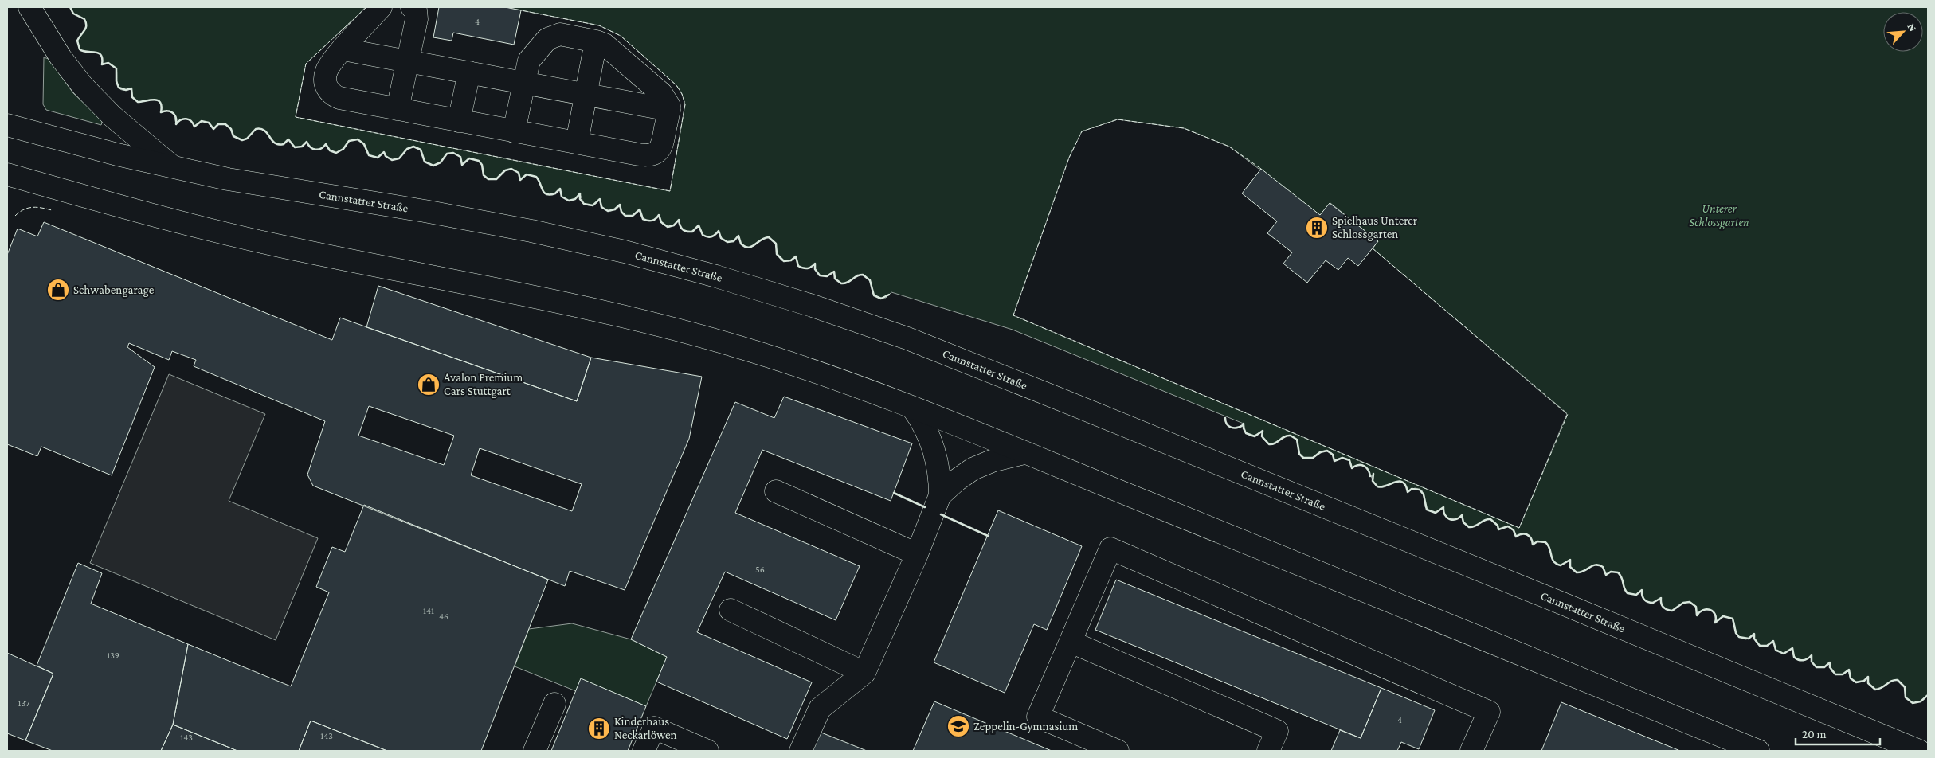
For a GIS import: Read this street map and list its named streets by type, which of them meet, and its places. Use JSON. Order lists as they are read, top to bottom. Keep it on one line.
{"streets":{"main road":["Cannstatter Straße"]},"parks":["Unterer Schlossgarten"],"places":{"building":["Spielhaus Unterer Schlossgarten","Kinderhaus Neckarlöwen"],"shop":["Schwabengarage","Avalon Premium Cars Stuttgart"],"school or university":["Zeppelin-Gymnasium"]},"house_numbers":["4","56","141","46","139","137","4","143","143"],"scale_bar":"20 m","north":"top right"}
